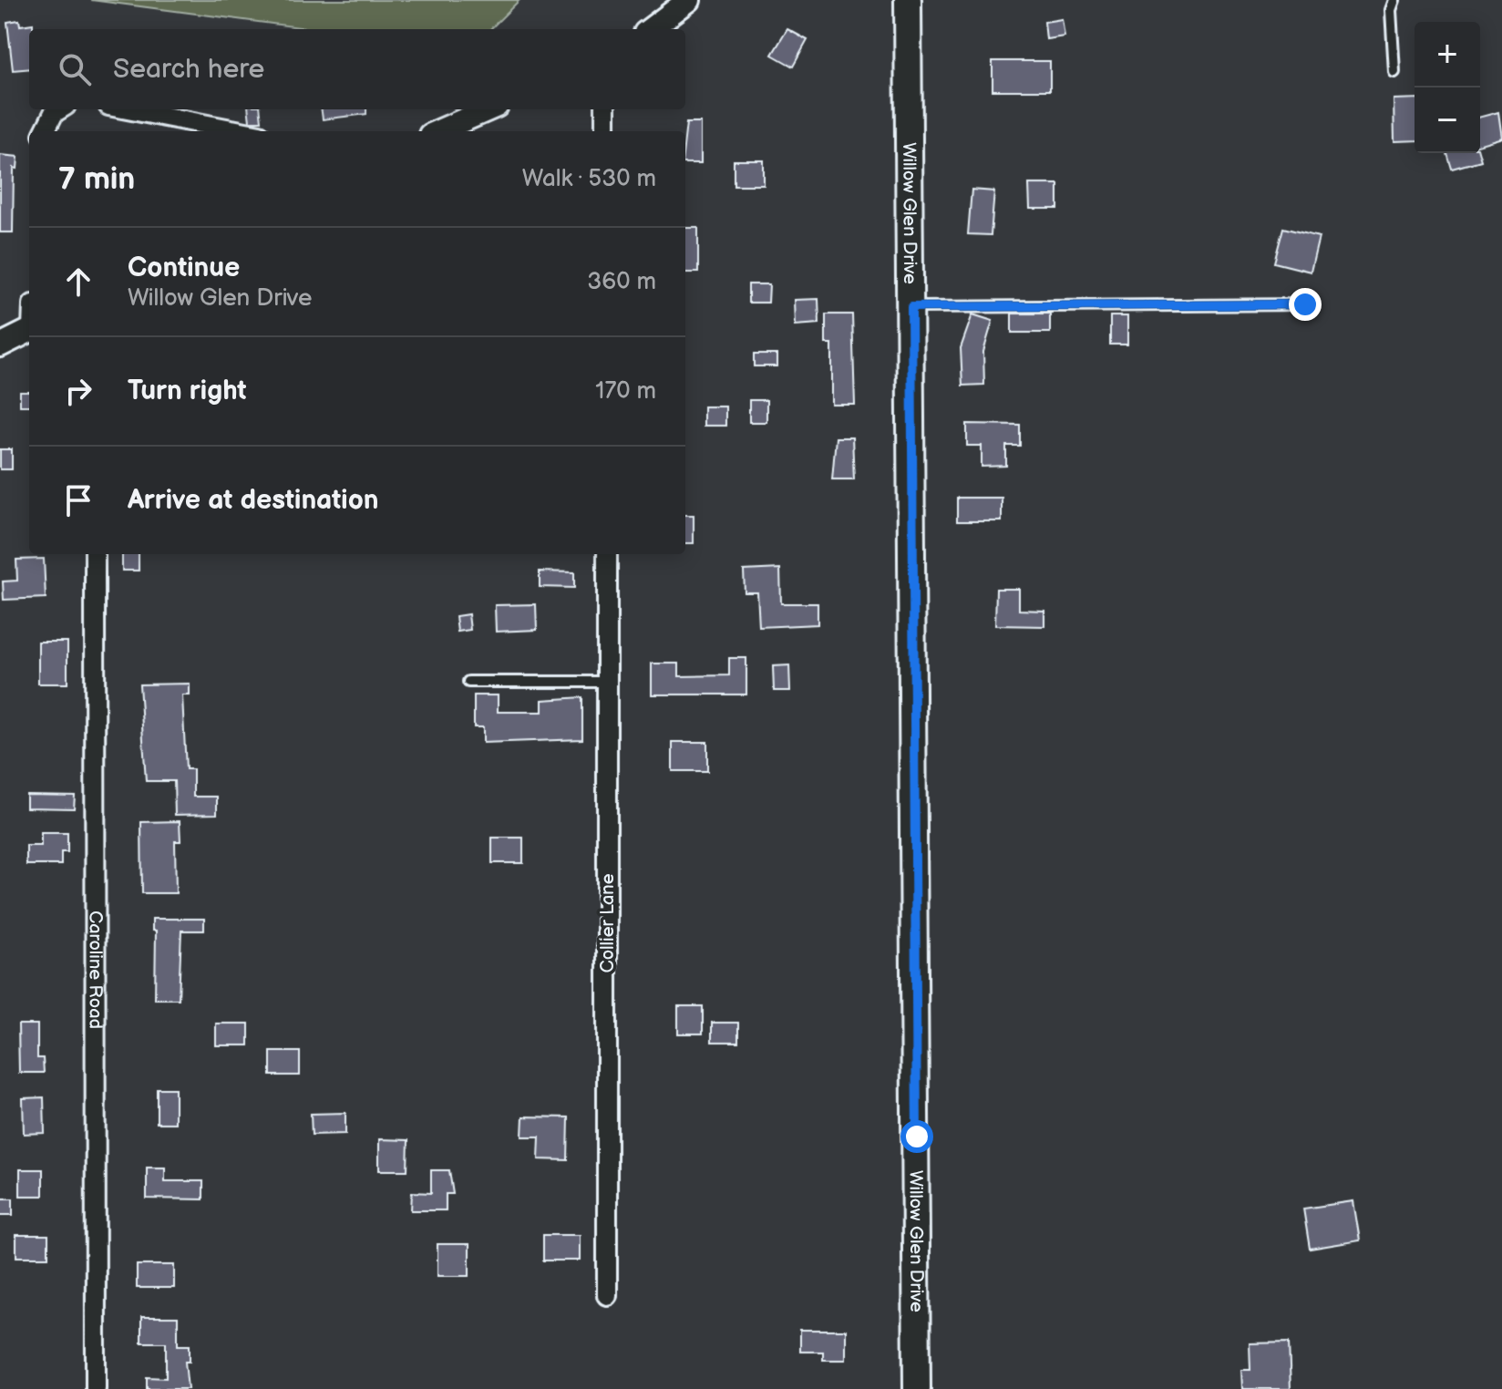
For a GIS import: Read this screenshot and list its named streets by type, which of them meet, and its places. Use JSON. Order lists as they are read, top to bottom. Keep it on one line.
{"streets":{"main road":["Willow Glen Drive"],"street":["Collier Lane","Caroline Road"]},"page":{"map_buttons":["+","−"],"search":"Search here","heading":["7 min","Walk · 530 m"],"list":[["Continue","Willow Glen Drive","360 m"],["Turn right","170 m"],"Arrive at destination"]}}
